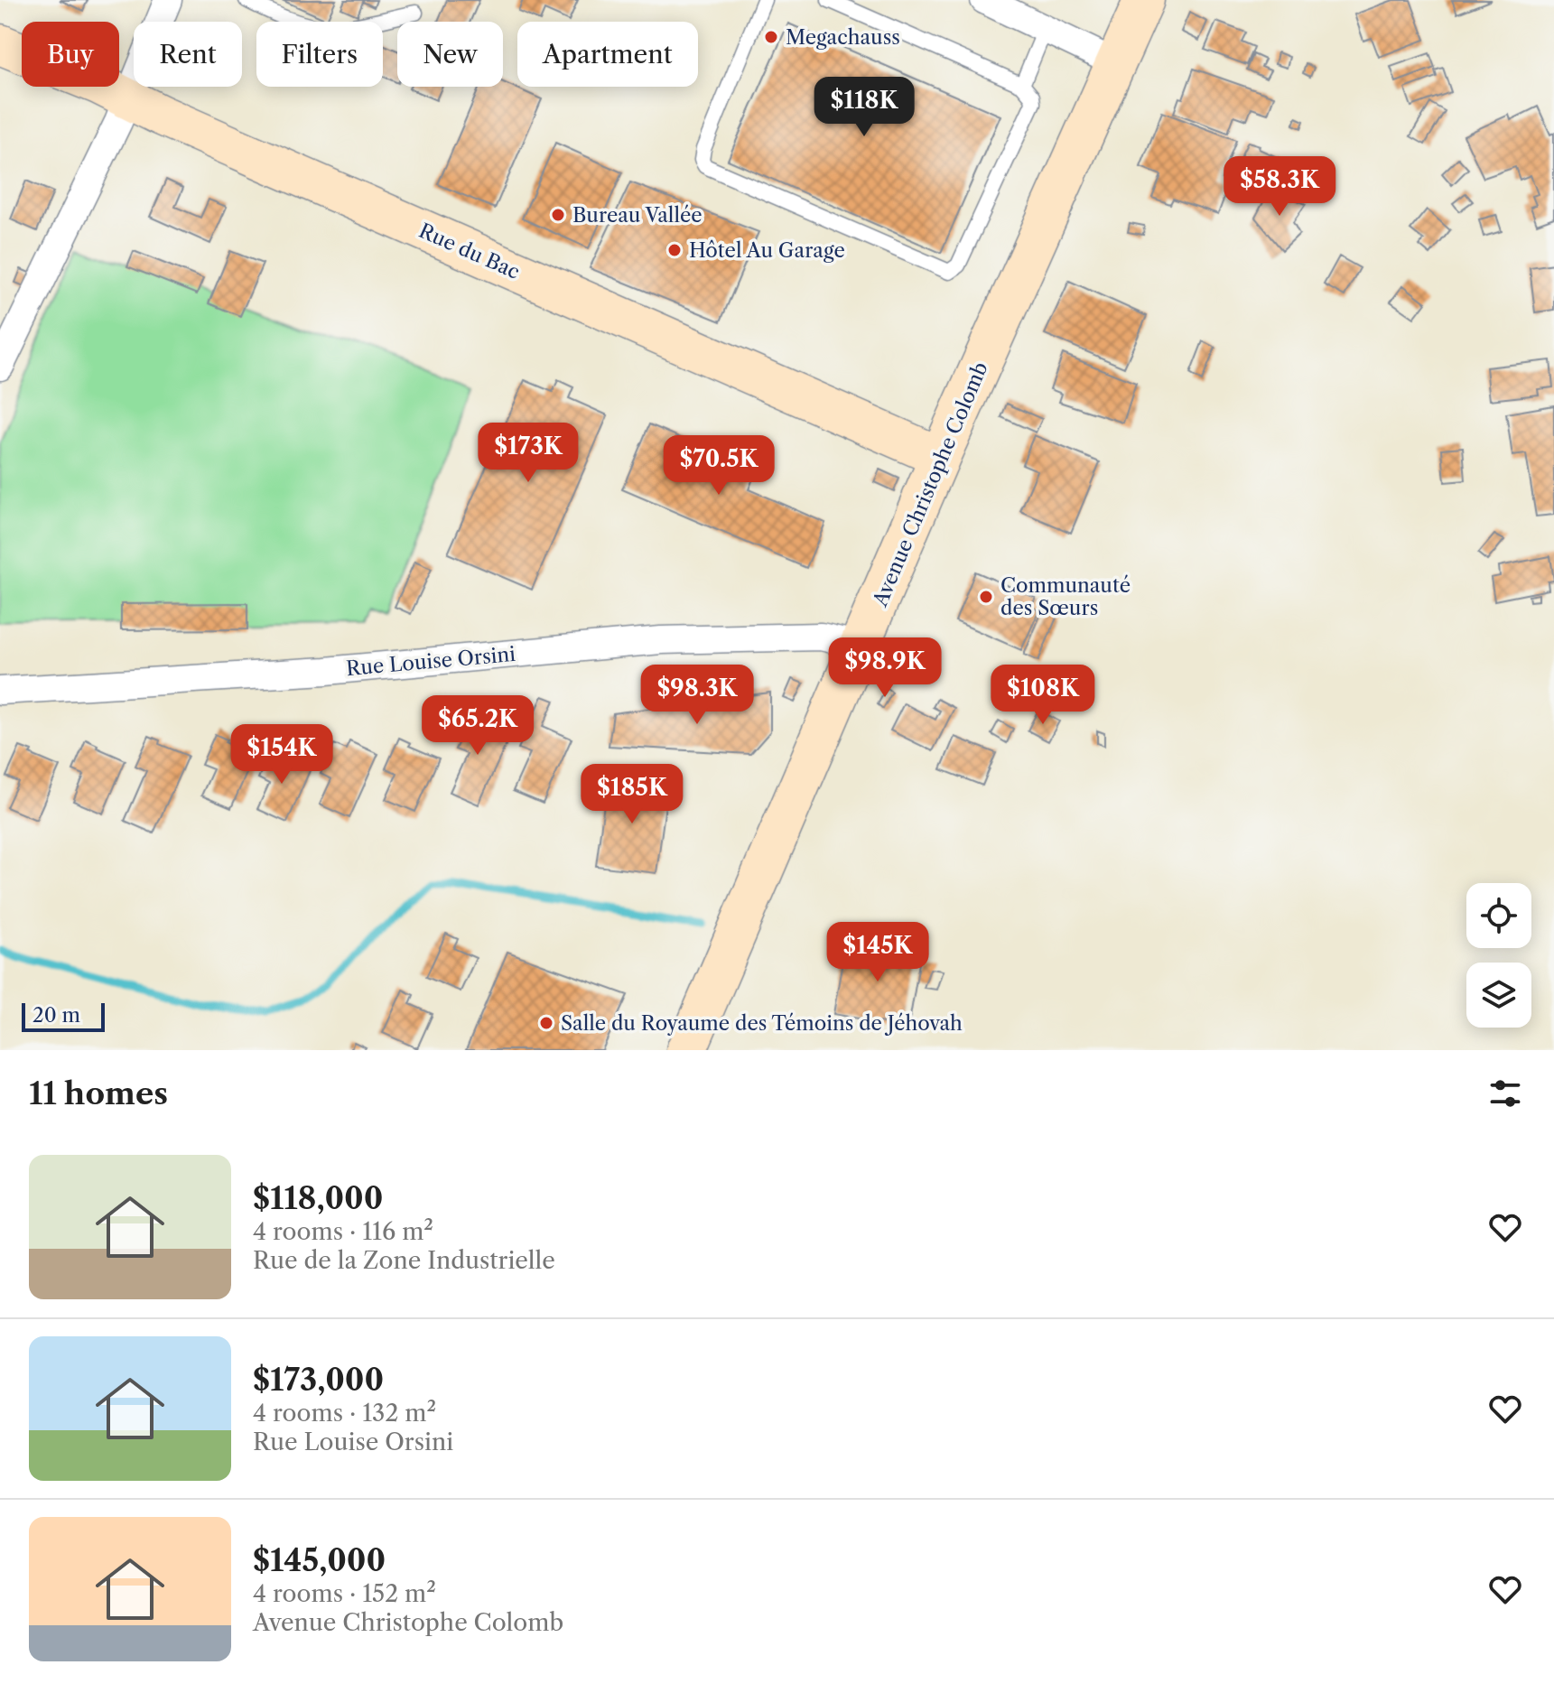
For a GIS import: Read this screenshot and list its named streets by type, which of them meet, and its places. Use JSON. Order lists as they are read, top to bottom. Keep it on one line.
{"streets":{"street":["Rue du Bac","Avenue Christophe Colomb","Rue Louise Orsini"]},"crossings":[["Rue du Bac","Avenue Christophe Colomb"],["Avenue Christophe Colomb","Rue Louise Orsini"]],"places":["Megachauss","Bureau Vallée","Hôtel Au Garage","Communauté des Sœurs","Salle du Royaume des Témoins de Jéhovah"],"scale_bar":"20 m","page":{"chip":["Buy","Rent","Filters","New","Apartment"],"price":["$118K","$58.3K","$173K","$70.5K","$98.9K","$98.3K","$108K","$65.2K","$154K","$185K","$145K"],"scale":"20 m","heading":"11 homes","list":[{"name":"$118,000","note":"4 rooms · 116 m² · Rue de la Zone Industrielle"},{"name":"$173,000","note":"4 rooms · 132 m² · Rue Louise Orsini"},{"name":"$145,000","note":"4 rooms · 152 m² · Avenue Christophe Colomb"}]}}
